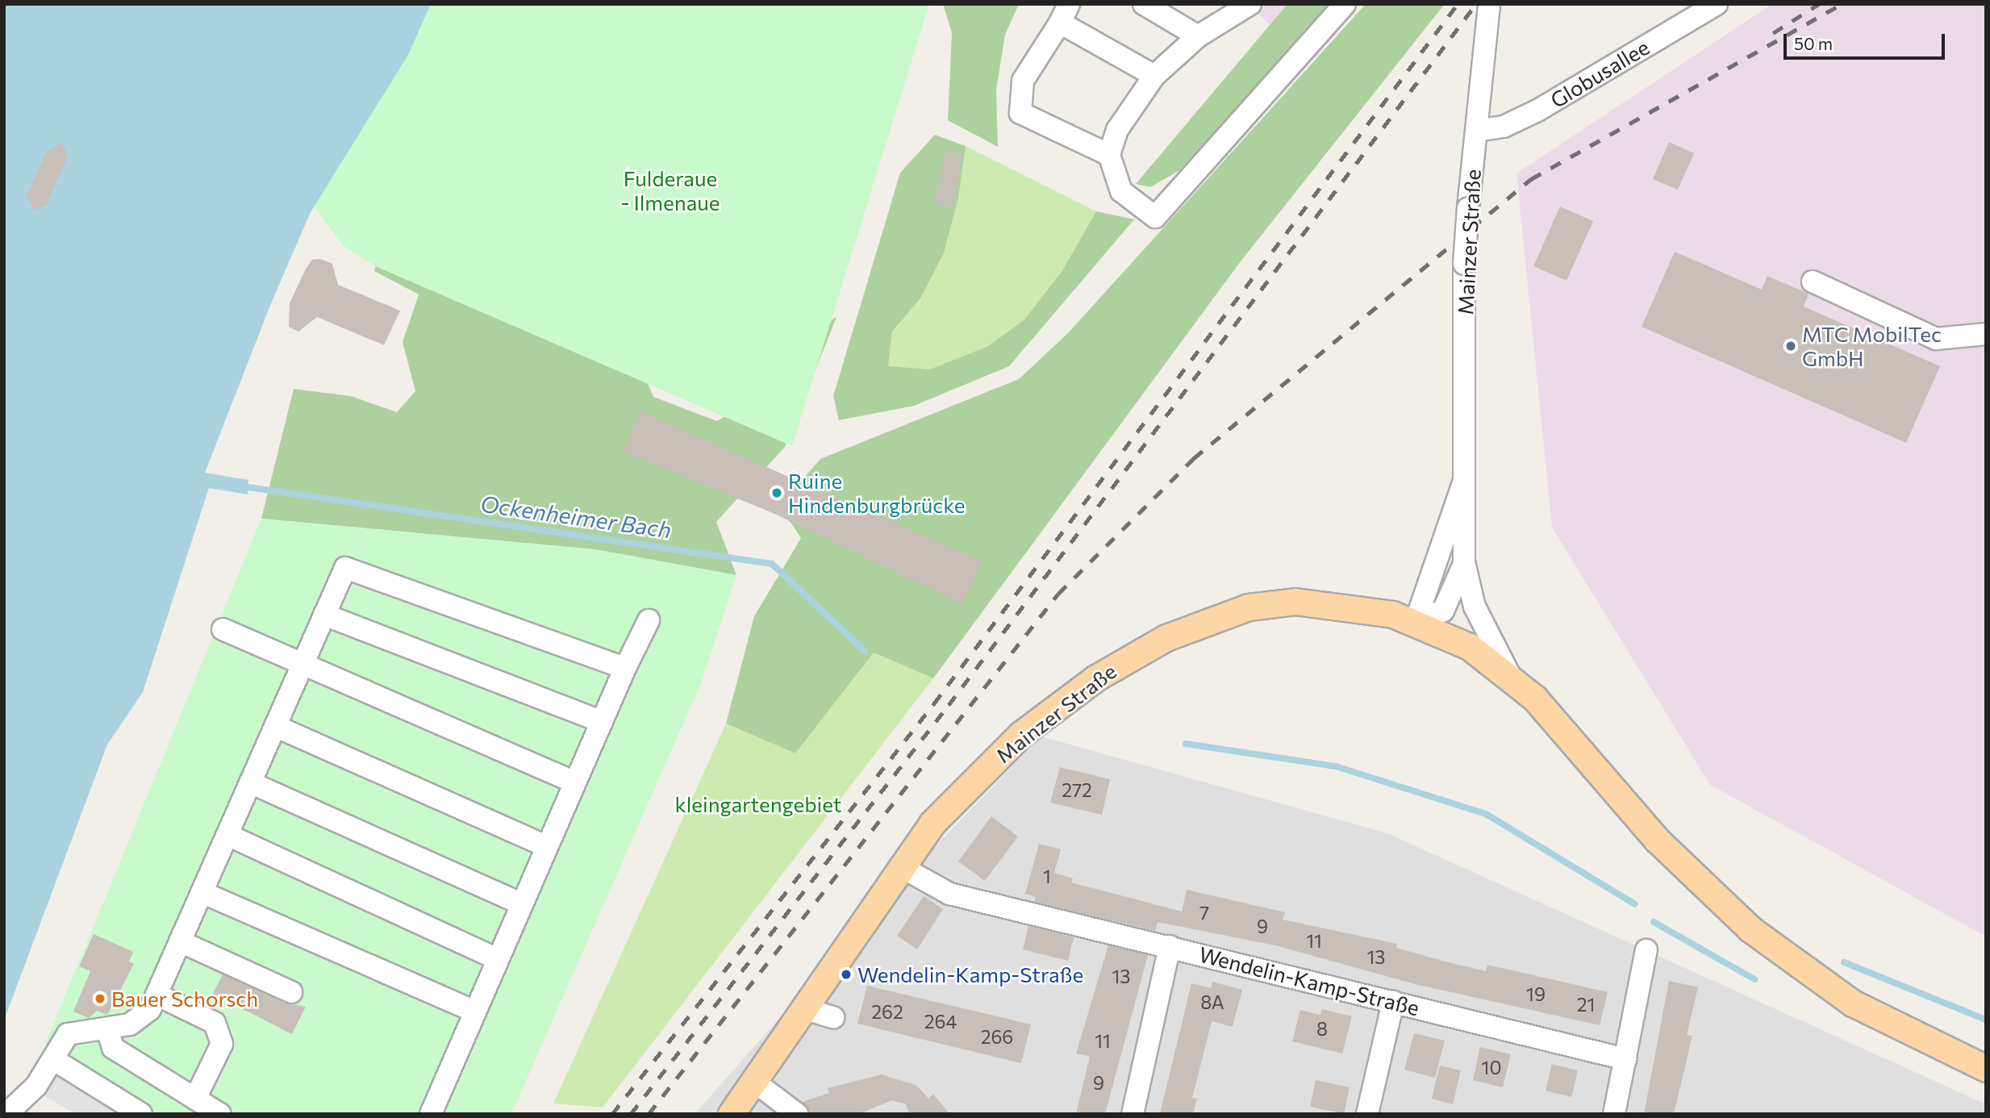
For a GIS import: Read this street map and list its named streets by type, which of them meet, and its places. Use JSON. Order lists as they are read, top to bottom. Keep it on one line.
{"streets":{"main road":["Mainzer Straße"],"street":["Globusallee","Wendelin-Kamp-Straße"]},"crossings":[["Globusallee","Mainzer Straße"],["Mainzer Straße","Wendelin-Kamp-Straße"]],"water":["Ockenheimer Bach"],"parks":["Fulderaue - Ilmenaue","kleingartengebiet"],"places":["MTC MobilTec GmbH","Ruine Hindenburgbrücke","Wendelin-Kamp-Straße","Bauer Schorsch"],"house_numbers":["272","1","7","9","11","13","13","19","8A","21","262","264","8","266","11","10","9"],"scale_bar":"50 m"}
